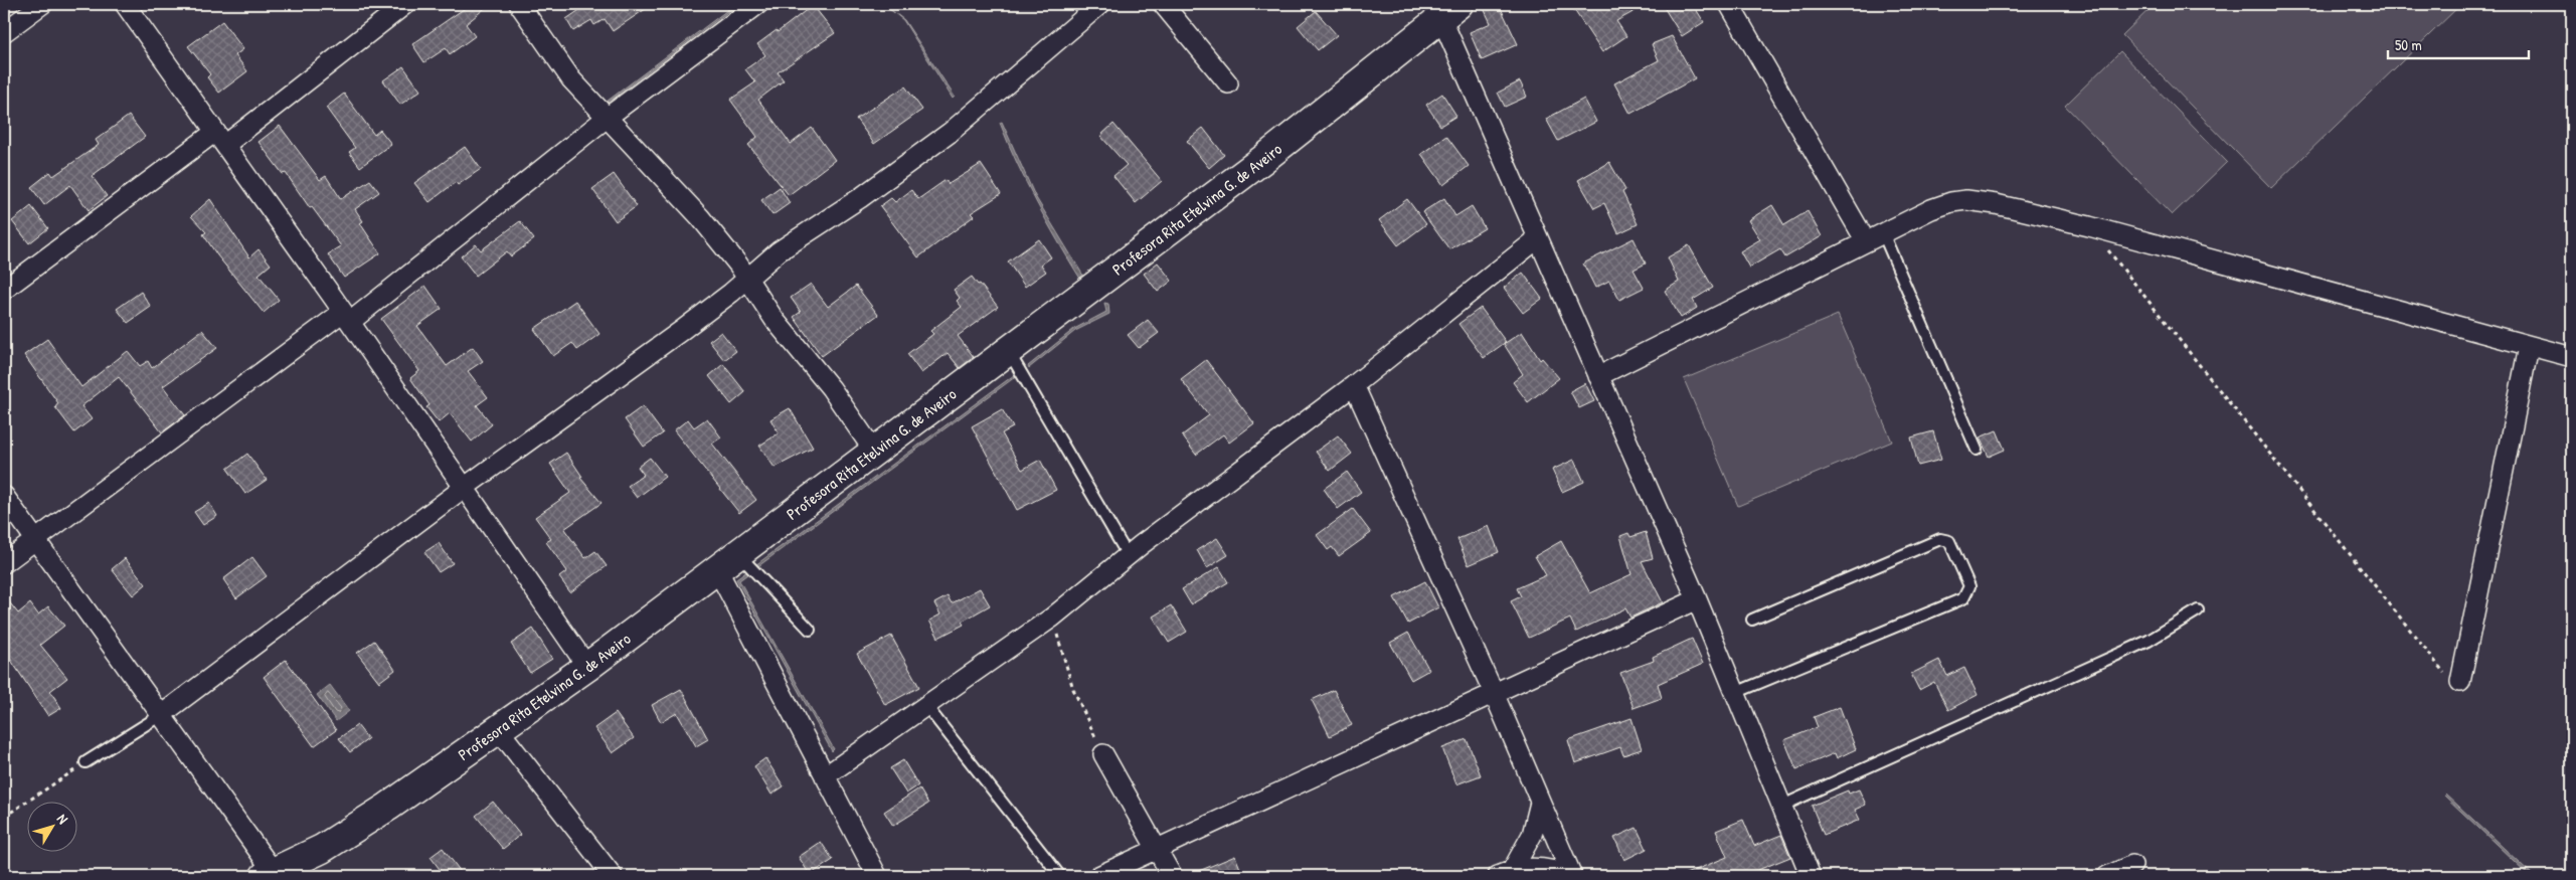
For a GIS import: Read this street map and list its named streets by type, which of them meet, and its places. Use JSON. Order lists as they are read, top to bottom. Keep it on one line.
{"streets":{"street":["Profesora Rita Etelvina G. de Aveiro"]},"scale_bar":"50 m","north":"top right"}
